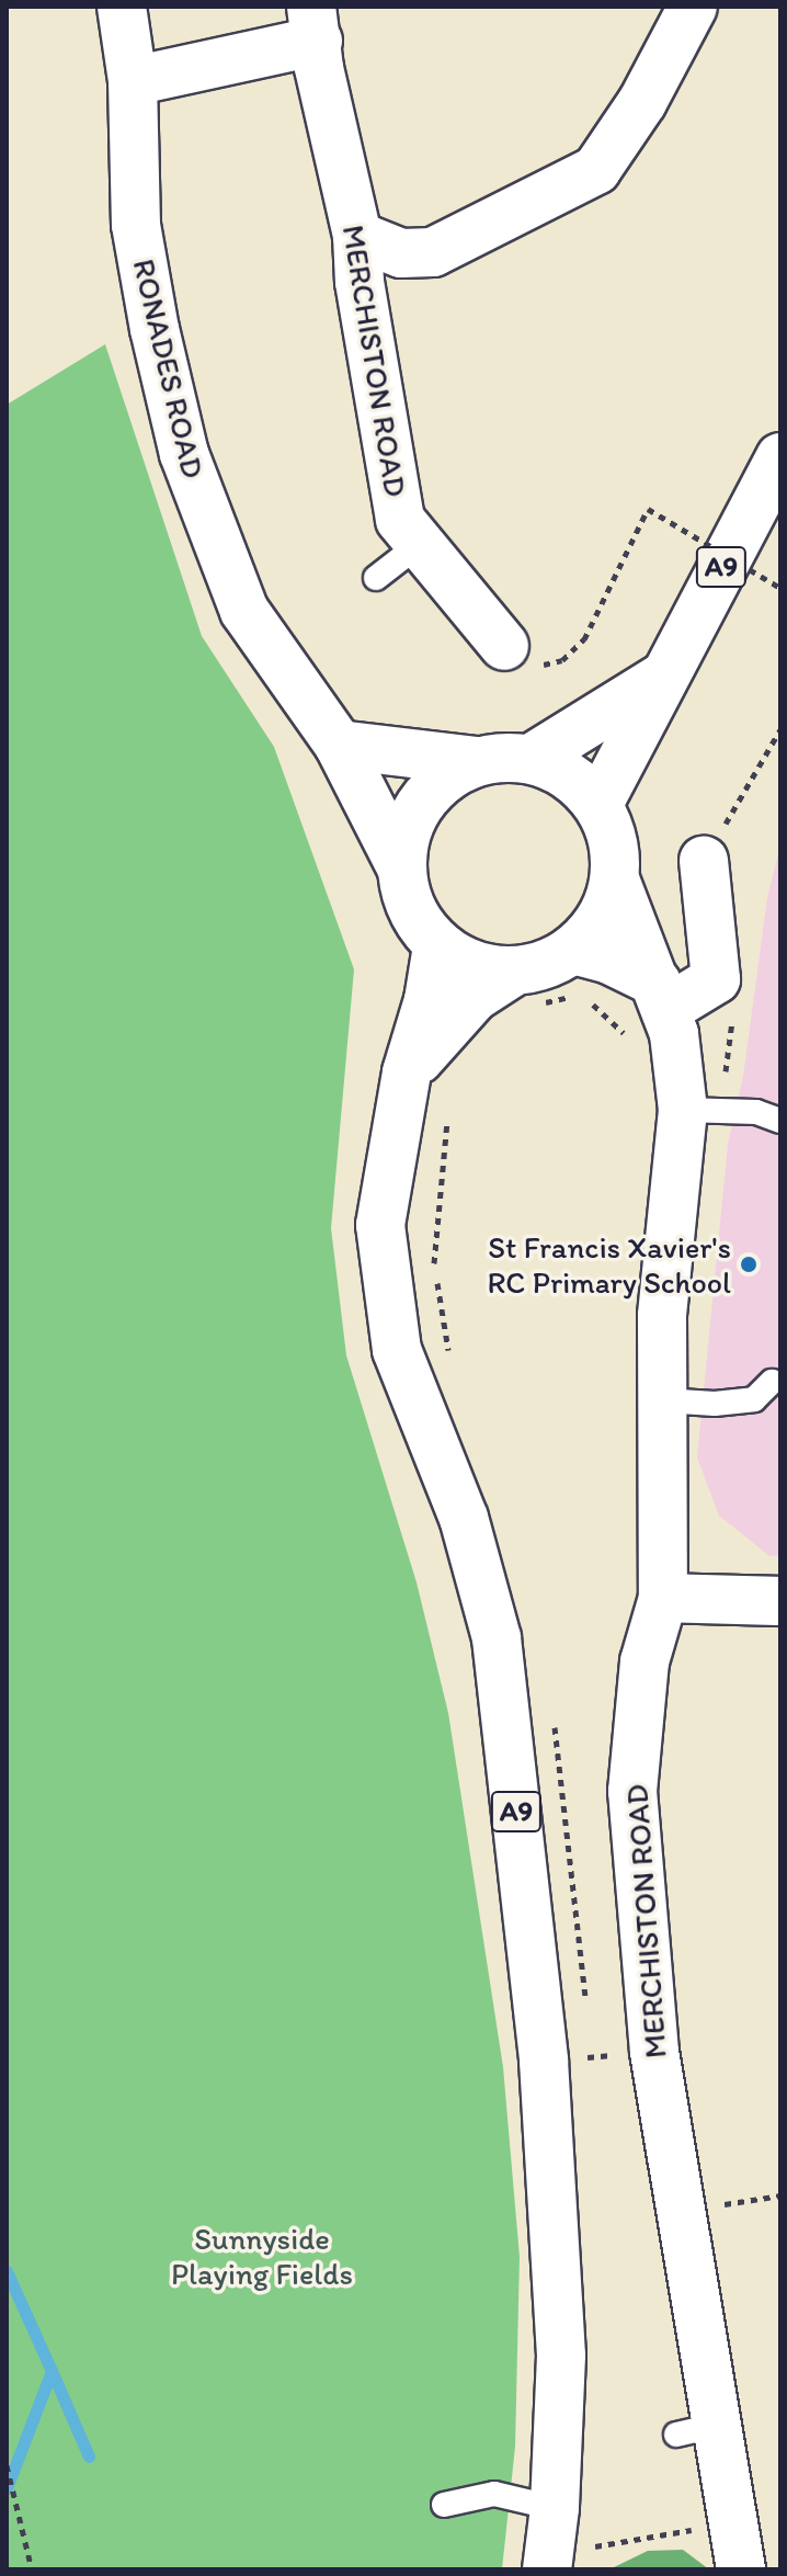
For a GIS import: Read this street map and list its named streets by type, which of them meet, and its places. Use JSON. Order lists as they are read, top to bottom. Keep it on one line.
{"streets":{"main road":["MERCHISTON ROAD","RONADES ROAD","A9"]},"crossings":[["MERCHISTON ROAD","RONADES ROAD"],["MERCHISTON ROAD","A9"],["RONADES ROAD","A9"]],"parks":["Sunnyside Playing Fields"],"places":["St Francis Xavier's RC Primary School"]}
